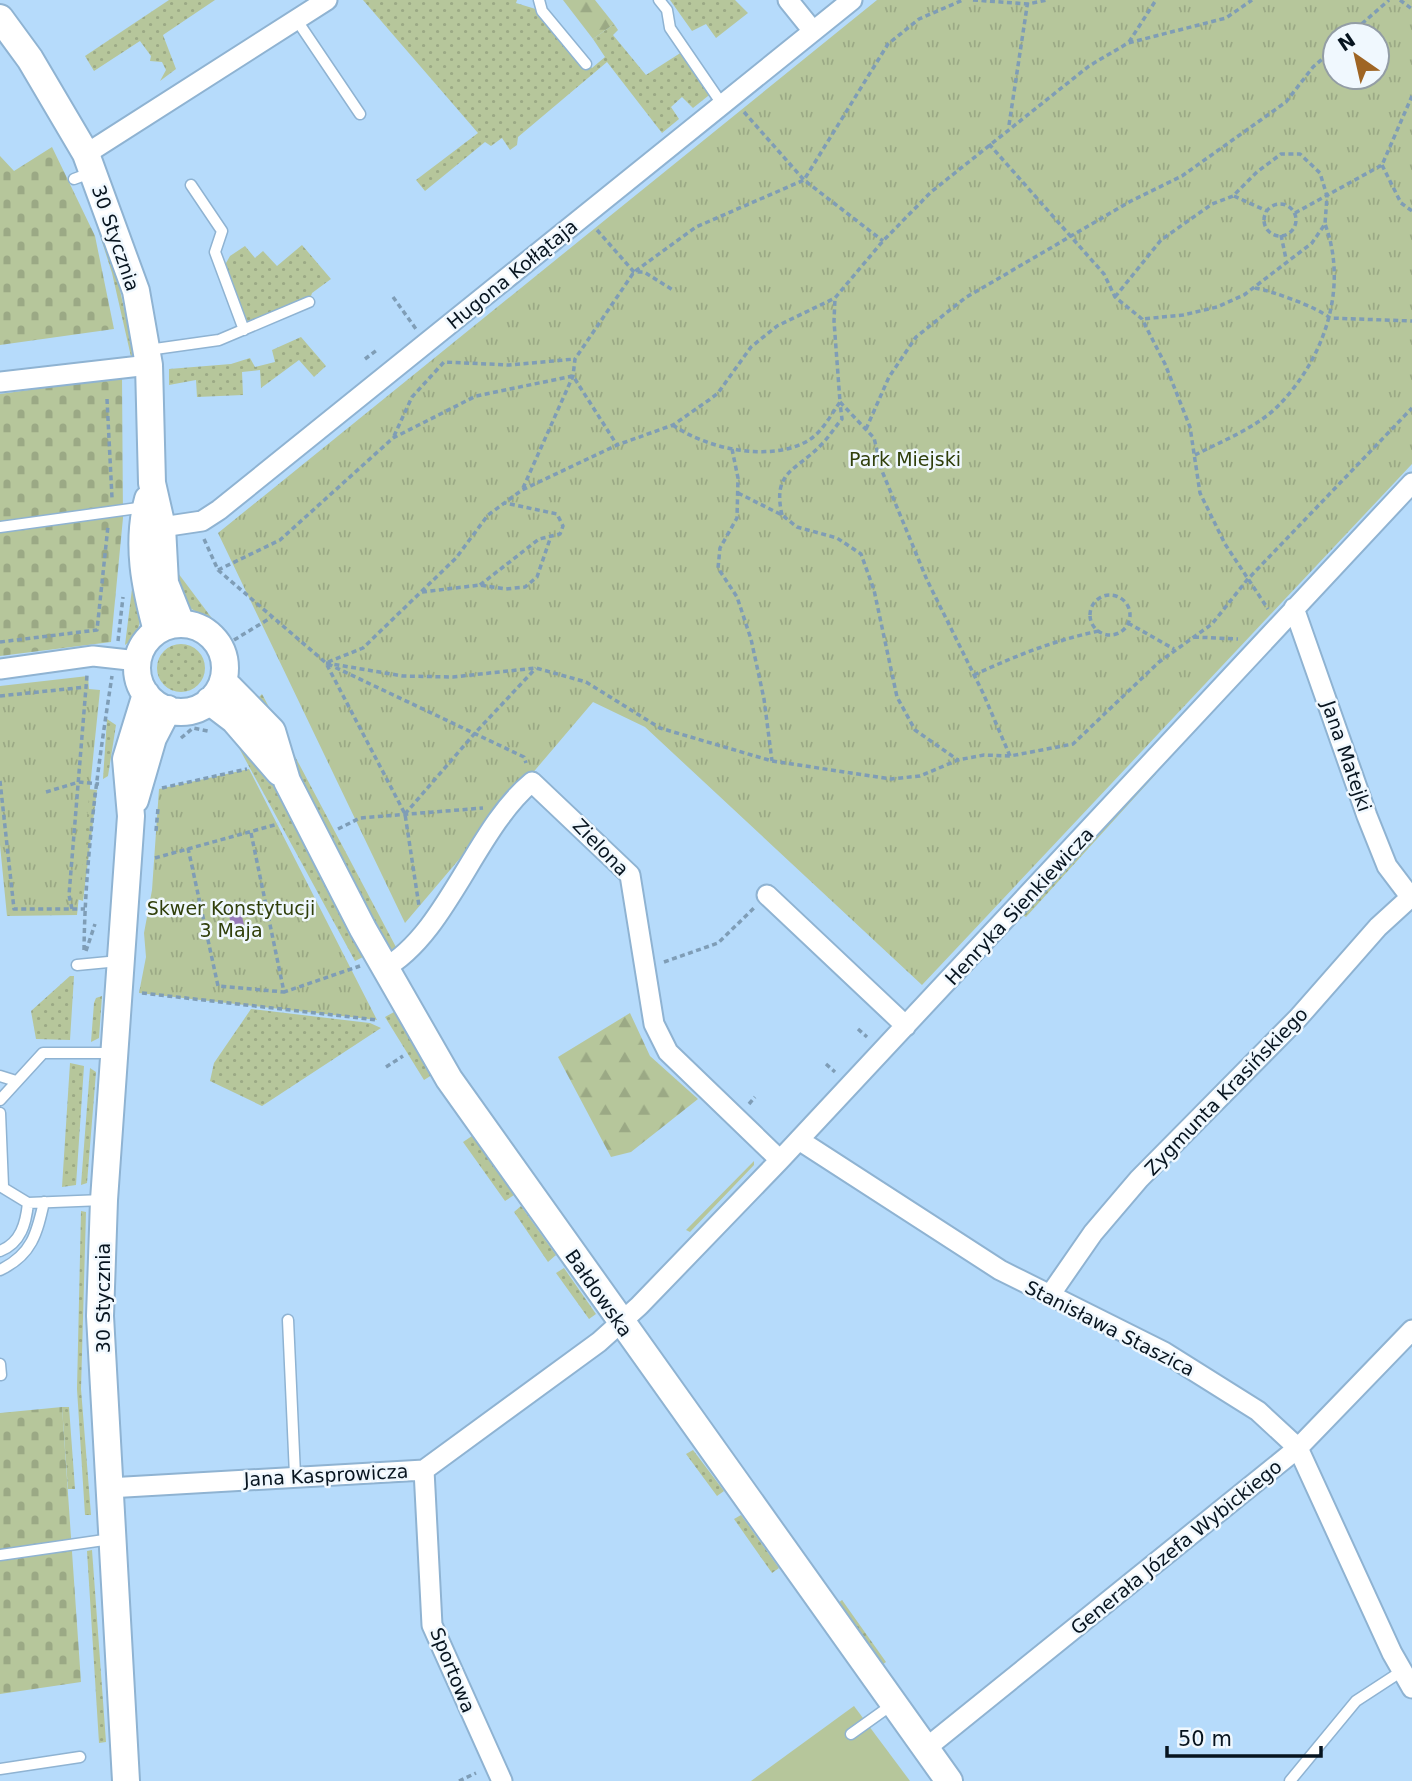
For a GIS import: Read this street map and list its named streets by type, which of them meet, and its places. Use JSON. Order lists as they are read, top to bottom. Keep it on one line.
{"streets":{"street":["30 Stycznia","Hugona Kołłątaja","Jana Matejki","Zielona","Henryka Sienkiewicza","Zygmunta Krasińskiego","Bałdowska","Stanisława Staszica","Jana Kasprowicza","Generała Józefa Wybickiego","Sportowa"]},"crossings":[["30 Stycznia","Hugona Kołłątaja"],["30 Stycznia","Bałdowska"],["30 Stycznia","Jana Kasprowicza"],["Jana Matejki","Henryka Sienkiewicza"],["Jana Matejki","Zygmunta Krasińskiego"],["Zielona","Henryka Sienkiewicza"],["Henryka Sienkiewicza","Bałdowska"],["Henryka Sienkiewicza","Stanisława Staszica"],["Henryka Sienkiewicza","Jana Kasprowicza"],["Zygmunta Krasińskiego","Stanisława Staszica"],["Bałdowska","Jana Kasprowicza"],["Bałdowska","Generała Józefa Wybickiego"],["Stanisława Staszica","Generała Józefa Wybickiego"],["Jana Kasprowicza","Sportowa"]],"parks":["Park Miejski","Skwer Konstytucji 3 Maja"],"scale_bar":"50 m","north":"top left"}
